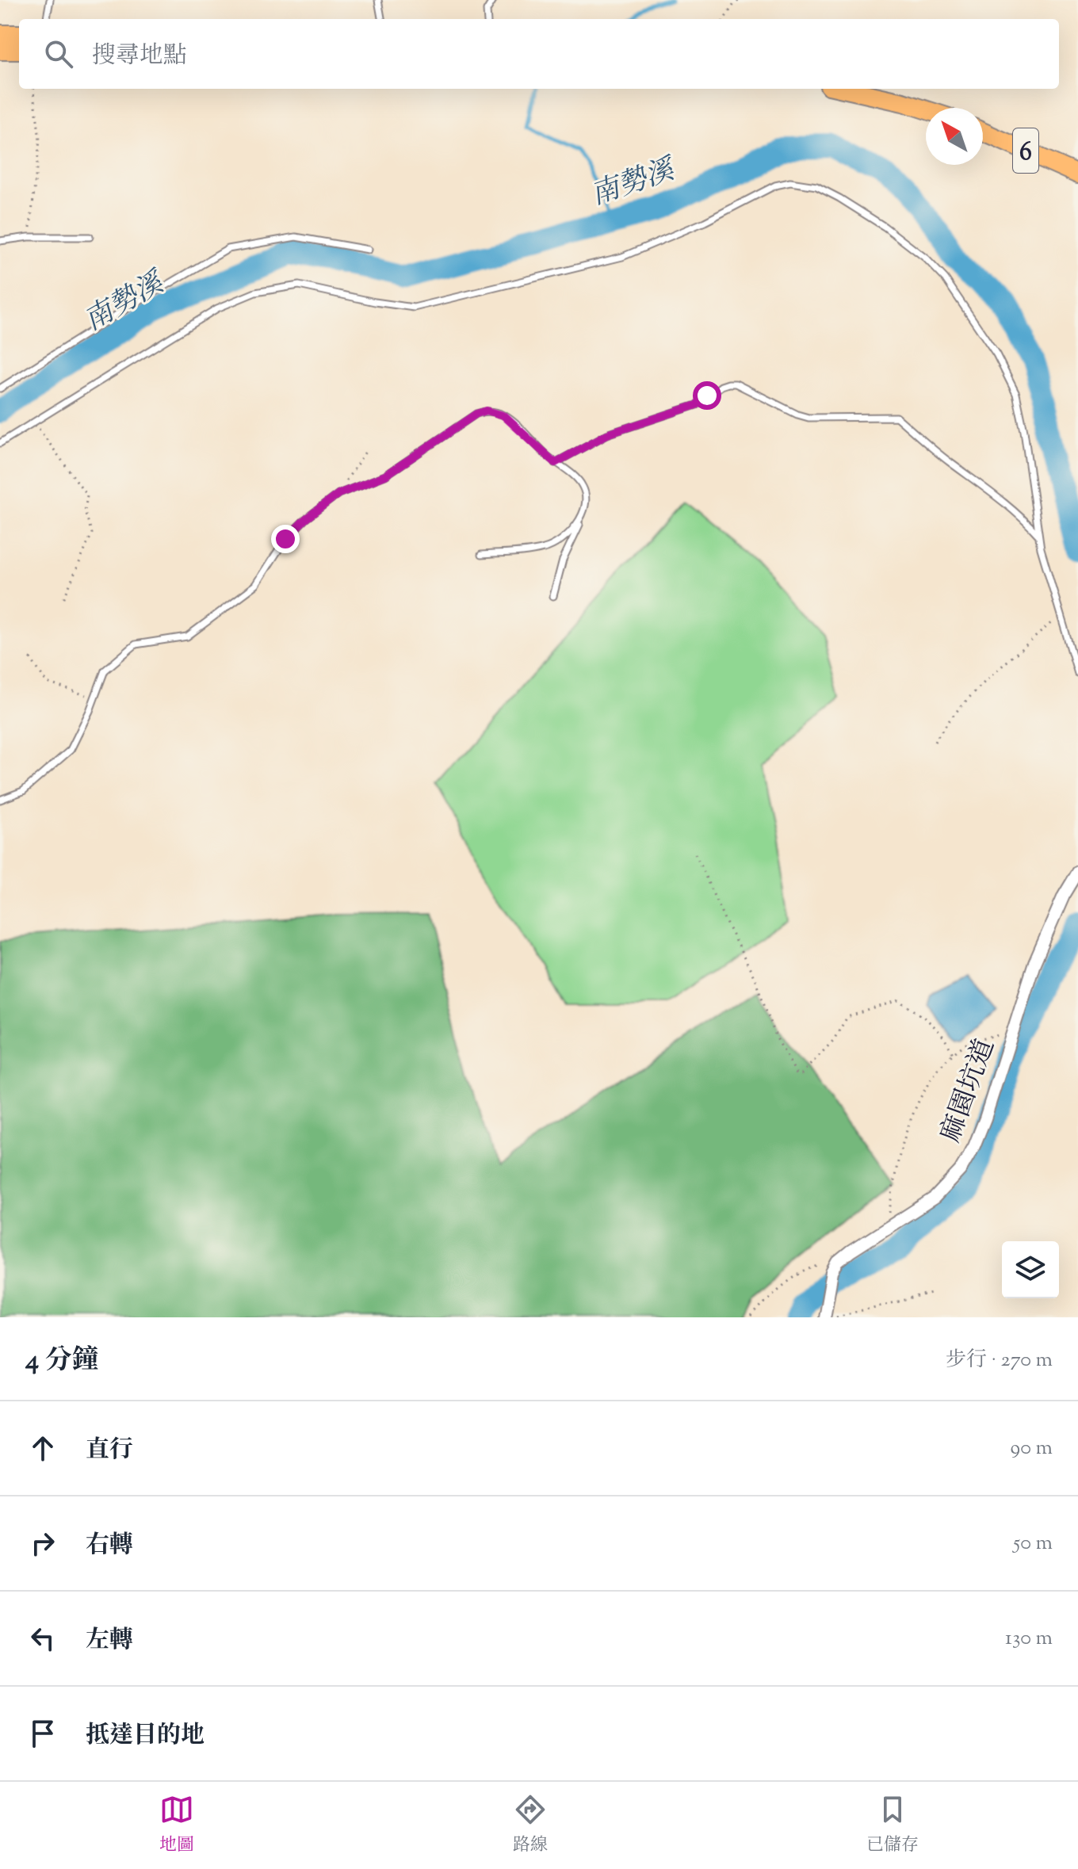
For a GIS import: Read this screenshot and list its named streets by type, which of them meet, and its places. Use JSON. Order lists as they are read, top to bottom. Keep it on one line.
{"streets":{"main road":["6"],"street":["麻園坑道"]},"water":["南勢溪"],"north":"top left","page":{"search":"搜尋地點","heading":["4 分鐘","步行 · 270 m"],"list":[["直行","90 m"],["右轉","50 m"],["左轉","130 m"],"抵達目的地"],"nav":["地圖","路線","已儲存"]}}
